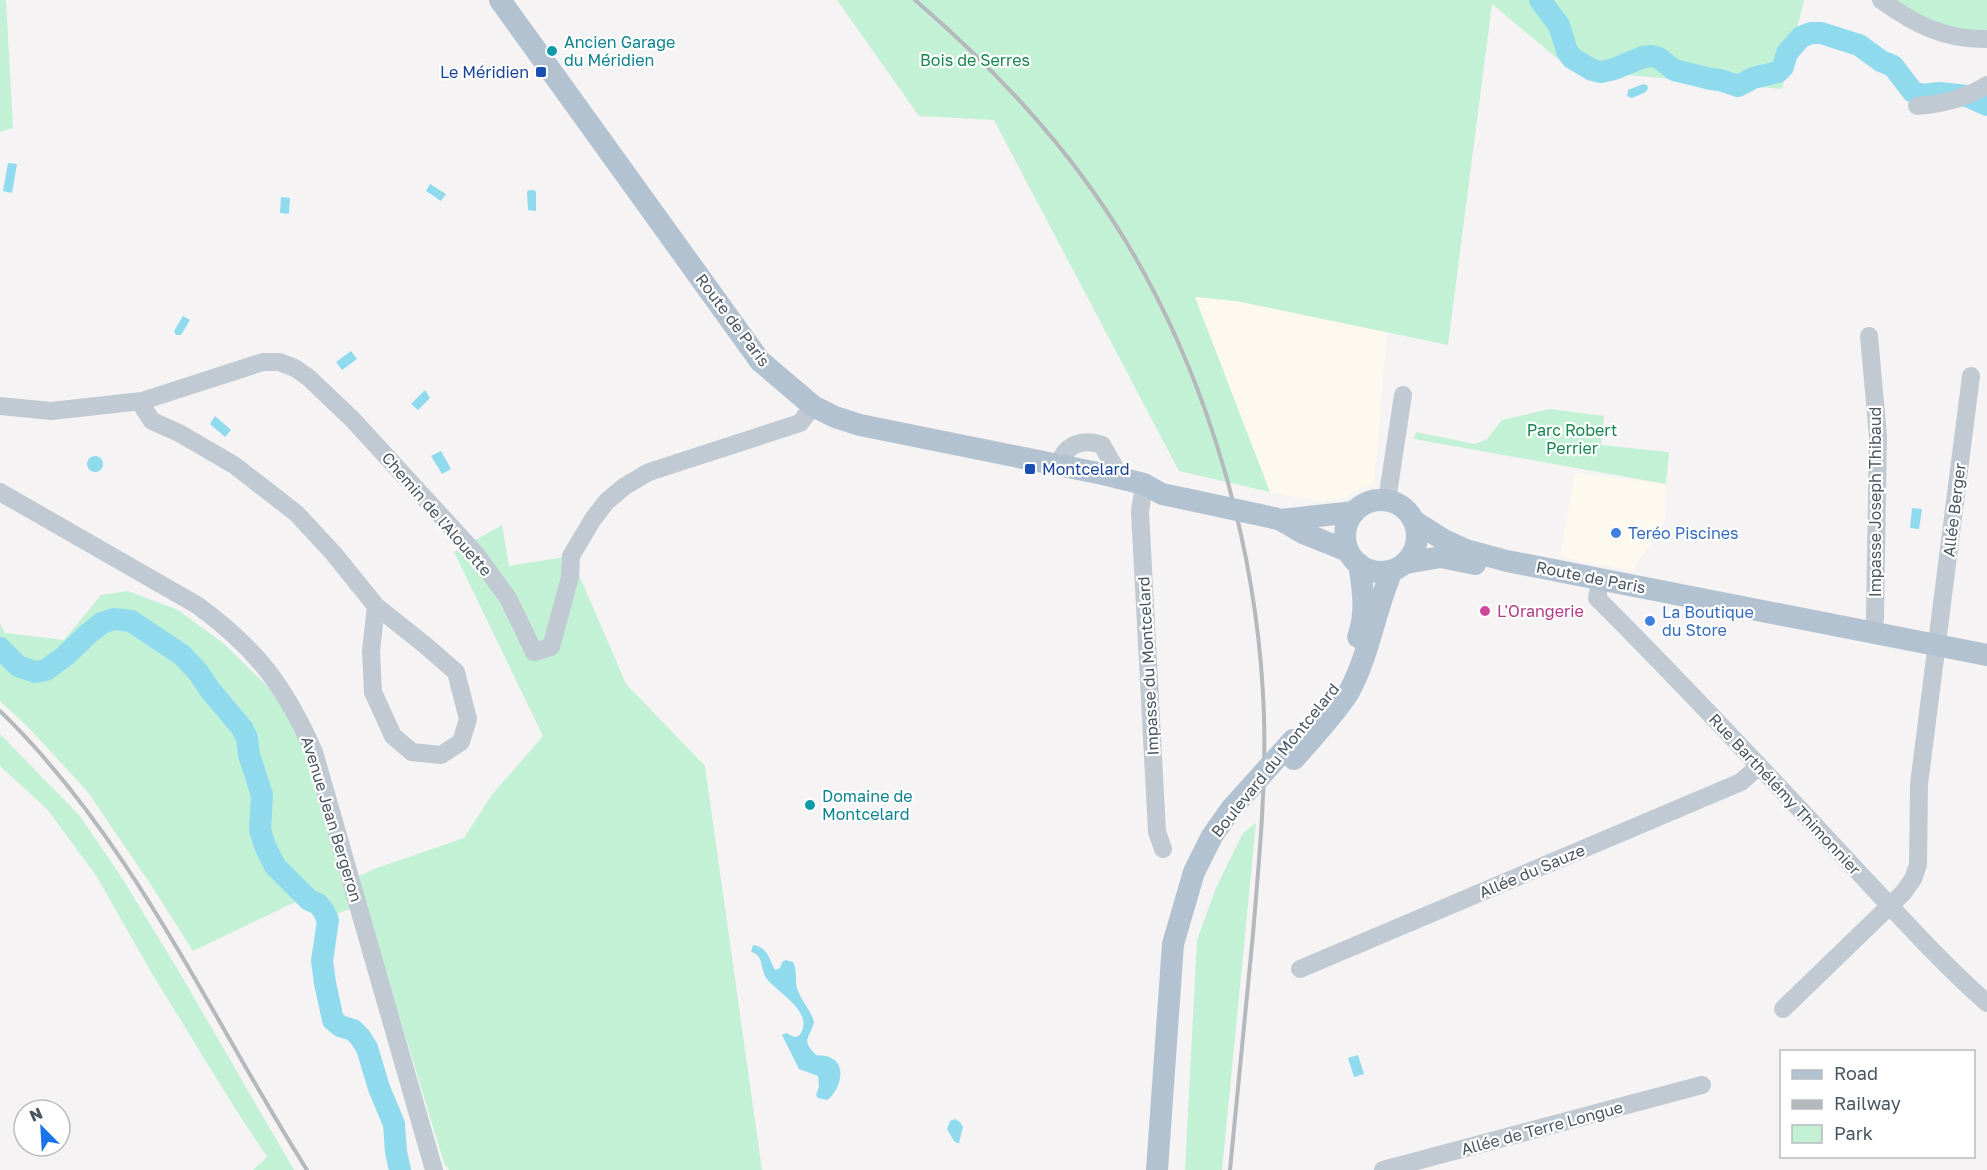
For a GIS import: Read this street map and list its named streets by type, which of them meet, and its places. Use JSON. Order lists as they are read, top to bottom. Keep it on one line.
{"streets":{"main road":["Route de Paris","Boulevard du Montcelard"],"street":["Impasse Joseph Thibaud","Allée Berger","Chemin de l'Alouette","Impasse du Montcelard","Rue Barthélémy Thimonnier","Avenue Jean Bergeron","Allée du Sauze","Allée de Terre Longue"]},"crossings":[["Route de Paris","Impasse Joseph Thibaud"],["Route de Paris","Allée Berger"],["Route de Paris","Chemin de l'Alouette"],["Route de Paris","Impasse du Montcelard"],["Route de Paris","Boulevard du Montcelard"],["Route de Paris","Rue Barthélémy Thimonnier"],["Allée Berger","Rue Barthélémy Thimonnier"],["Rue Barthélémy Thimonnier","Allée du Sauze"]],"parks":["Bois de Serres","Parc Robert Perrier"],"places":{"other":["Ancien Garage du Méridien","Teréo Piscines","L'Orangerie","La Boutique du Store","Domaine de Montcelard"],"transit":["Le Méridien","Montcelard"]},"legend":["Road","Railway","Park"],"north":"top left"}
